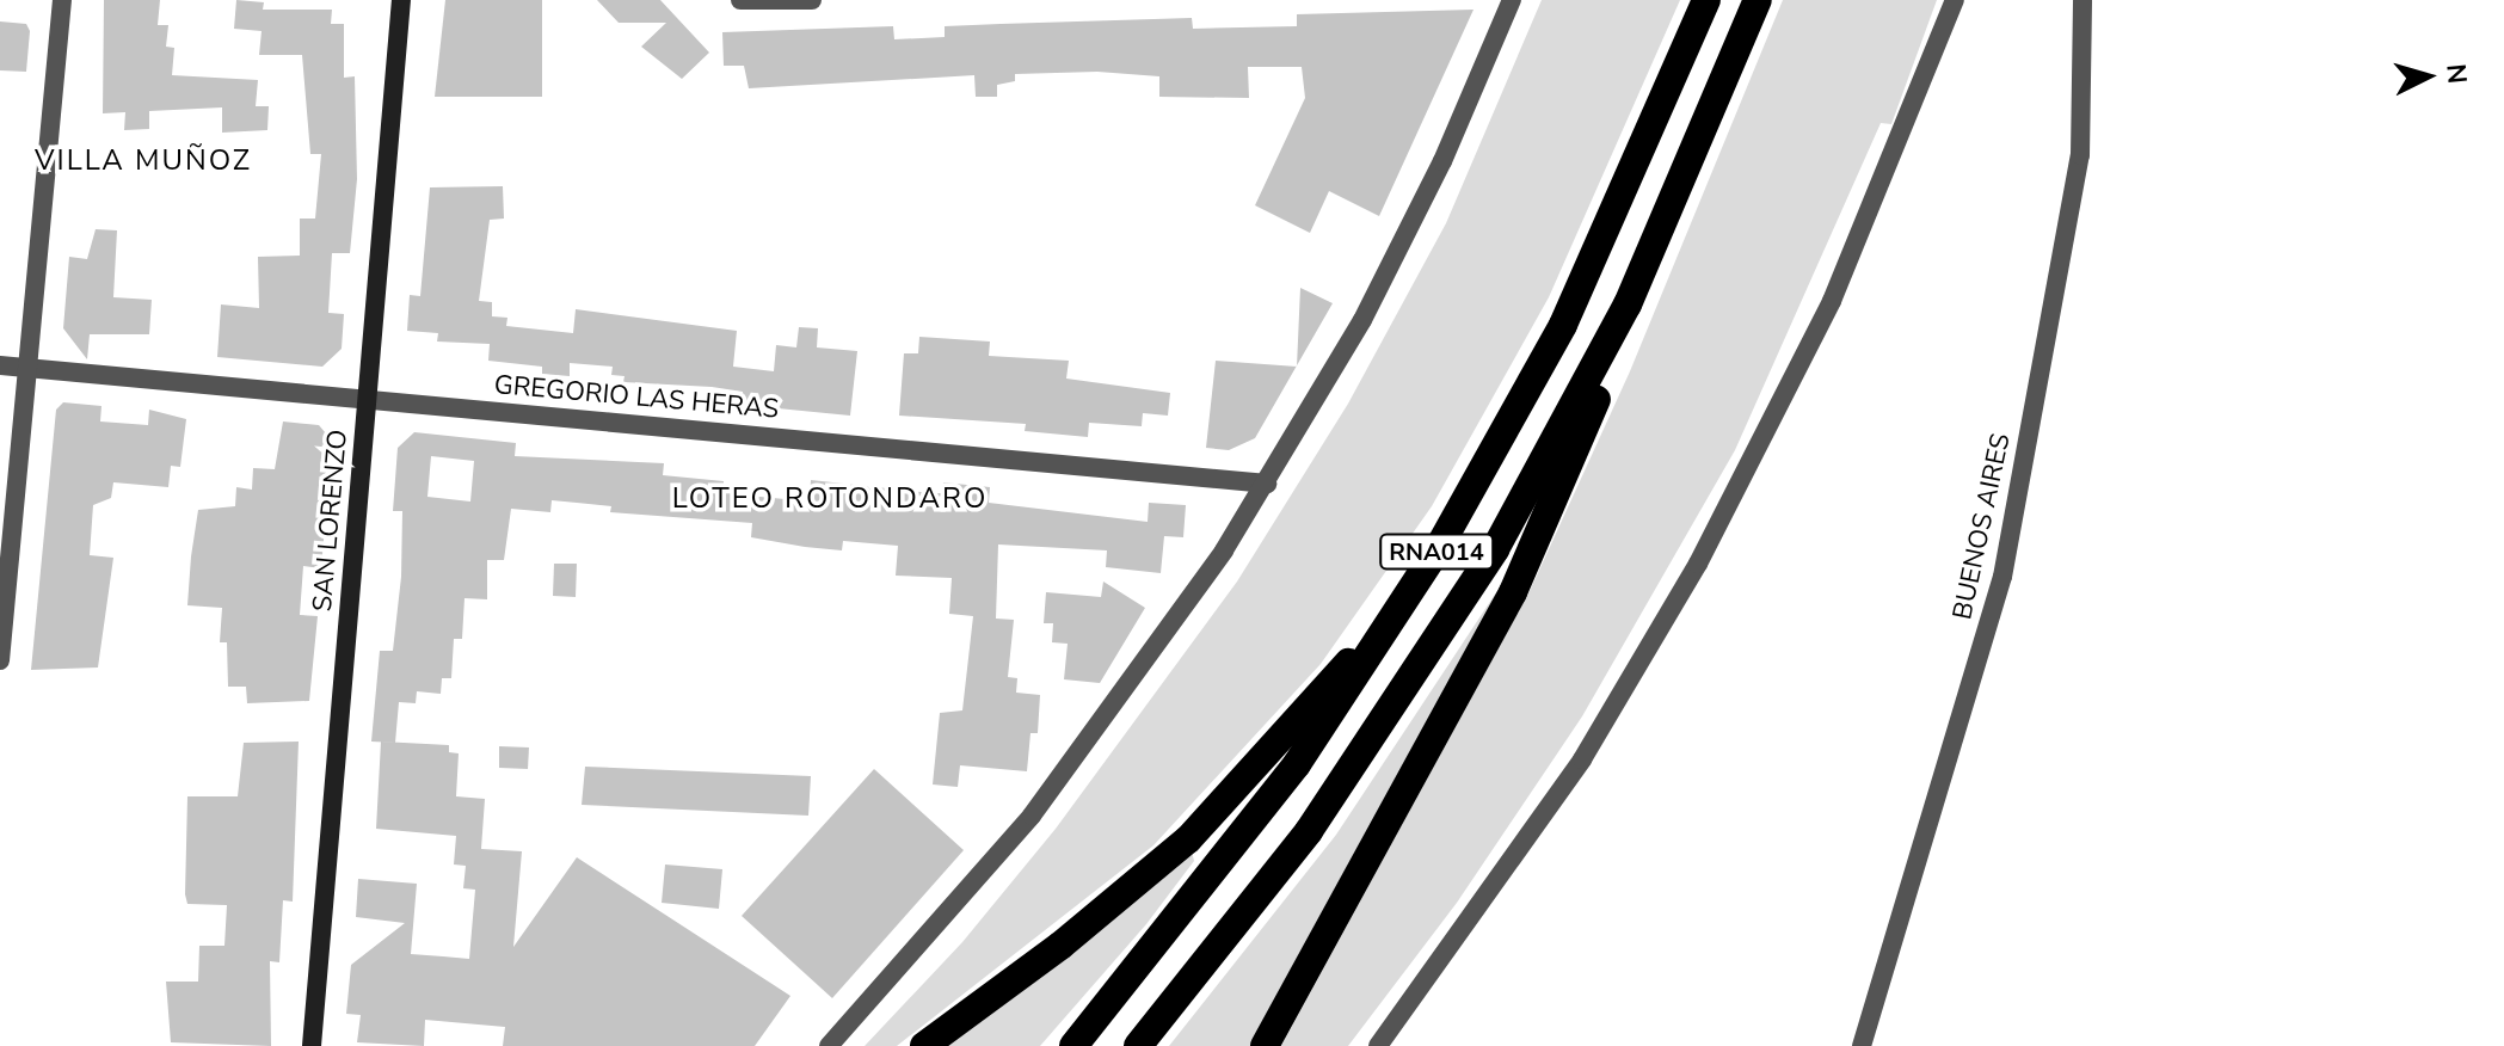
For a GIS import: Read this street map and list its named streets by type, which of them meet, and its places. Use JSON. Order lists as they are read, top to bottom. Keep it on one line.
{"streets":{"highway":["RNA014"],"main road":["SAN LORENZO"],"street":["GREGORIO LAS HERAS","BUENOS AIRES"]},"crossings":[["GREGORIO LAS HERAS","SAN LORENZO"]],"districts":["VILLA MUÑOZ","LOTEO ROTONDARO"],"north":"right"}
